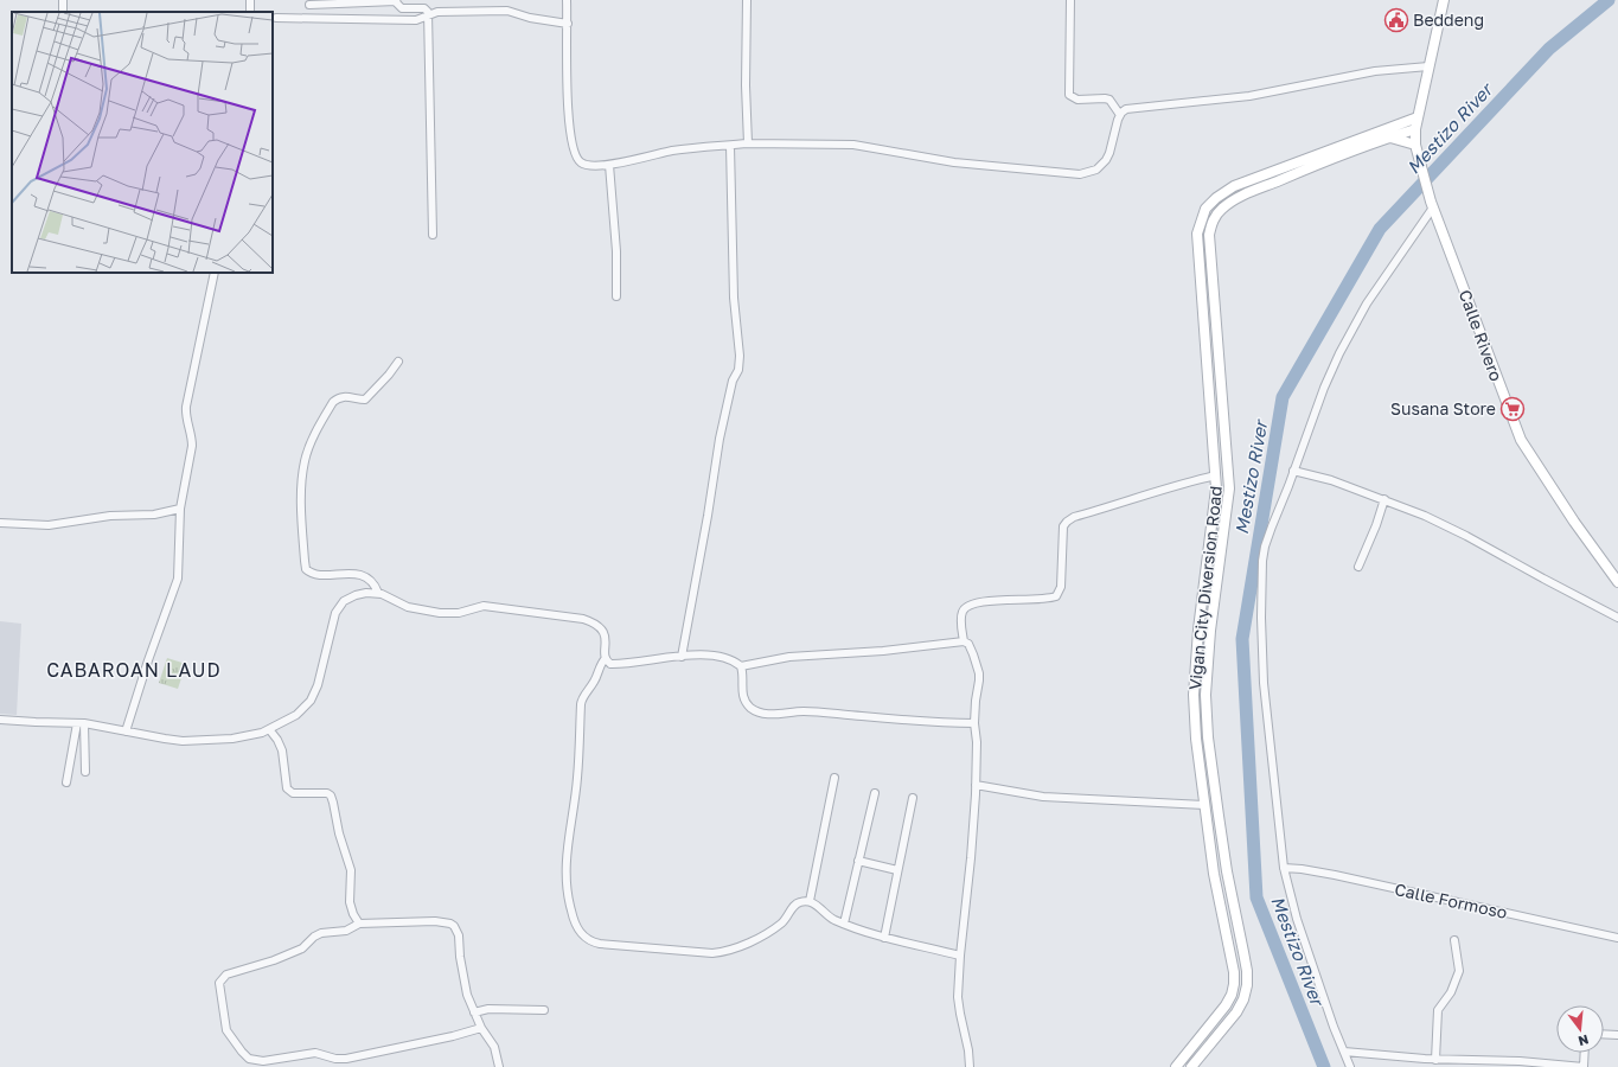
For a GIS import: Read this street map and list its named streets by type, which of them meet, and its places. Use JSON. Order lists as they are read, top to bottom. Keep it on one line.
{"streets":{"main road":["Calle Rivero","Vigan City Diversion Road"],"street":["Calle Formoso"]},"crossings":[["Calle Rivero","Vigan City Diversion Road"]],"districts":["CABAROAN LAUD"],"water":["Mestizo River"],"places":{"public building":["Beddeng"],"supermarket":["Susana Store"]},"north":"bottom"}
